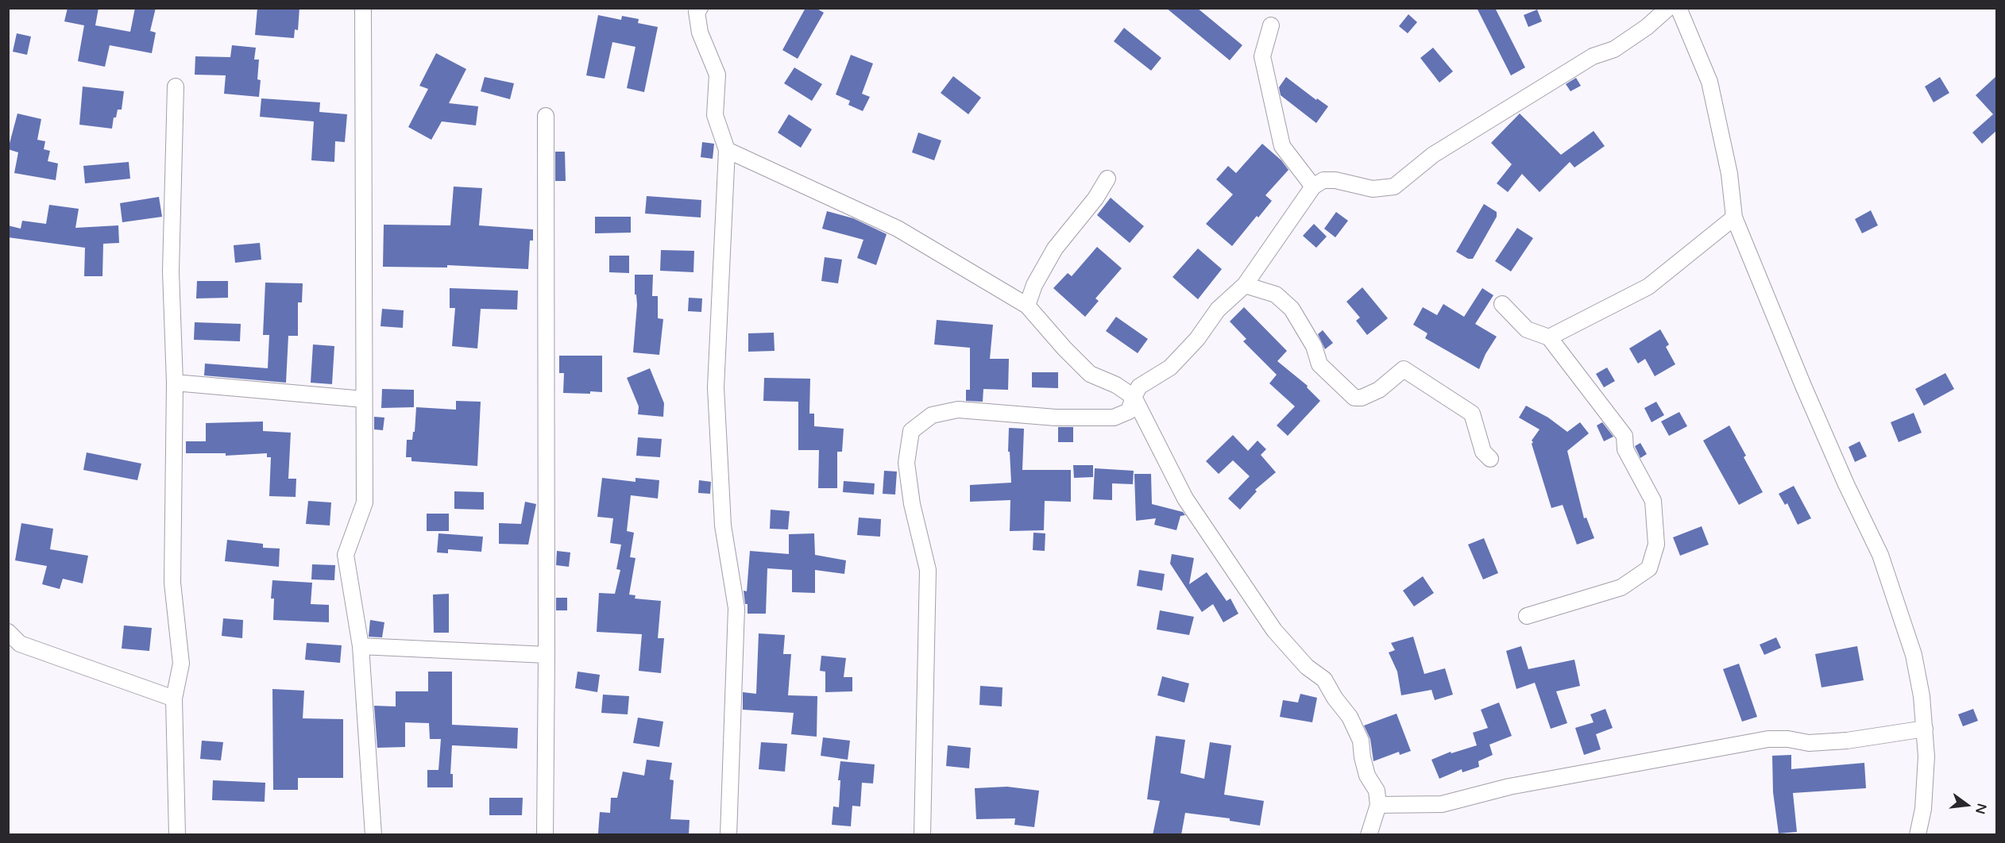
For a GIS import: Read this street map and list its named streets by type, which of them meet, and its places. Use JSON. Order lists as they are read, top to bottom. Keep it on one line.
{"north":"right"}
